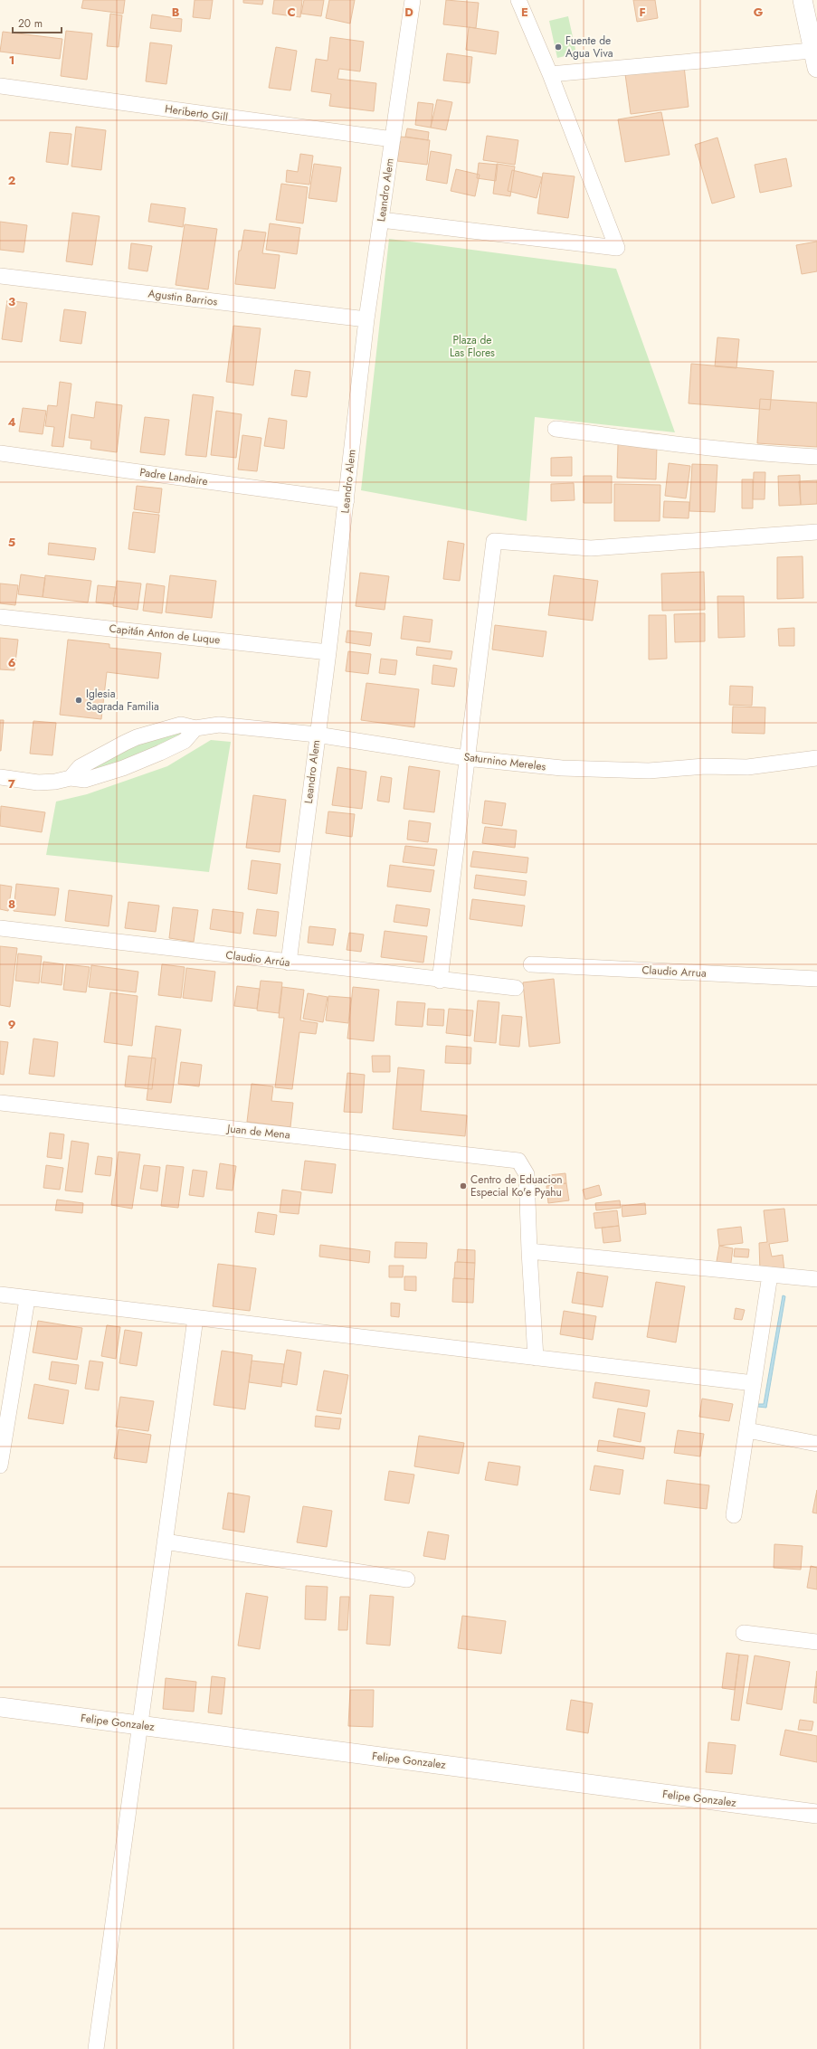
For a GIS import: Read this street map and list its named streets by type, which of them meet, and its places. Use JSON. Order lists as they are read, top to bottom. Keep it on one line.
{"streets":{"street":["Heriberto Gill","Leandro Alem","Agustin Barrios","Padre Landaire","Capitán Anton de Luque","Saturnino Mereles","Claudio Arrúa","Claudio Arrua","Juan de Mena","Felipe Gonzalez"]},"crossings":[["Heriberto Gill","Leandro Alem"],["Leandro Alem","Agustin Barrios"],["Leandro Alem","Padre Landaire"],["Leandro Alem","Capitán Anton de Luque"],["Leandro Alem","Saturnino Mereles"],["Leandro Alem","Claudio Arrúa"]],"parks":["Plaza de Las Flores"],"places":["Fuente de Agua Viva","Iglesia Sagrada Familia","Centro de Eduacion Especial Ko'e Pyahu"],"scale_bar":"20 m","grid":{"columns":["B","C","D","E","F","G"],"rows":["1","2","3","4","5","6","7","8","9"]}}
